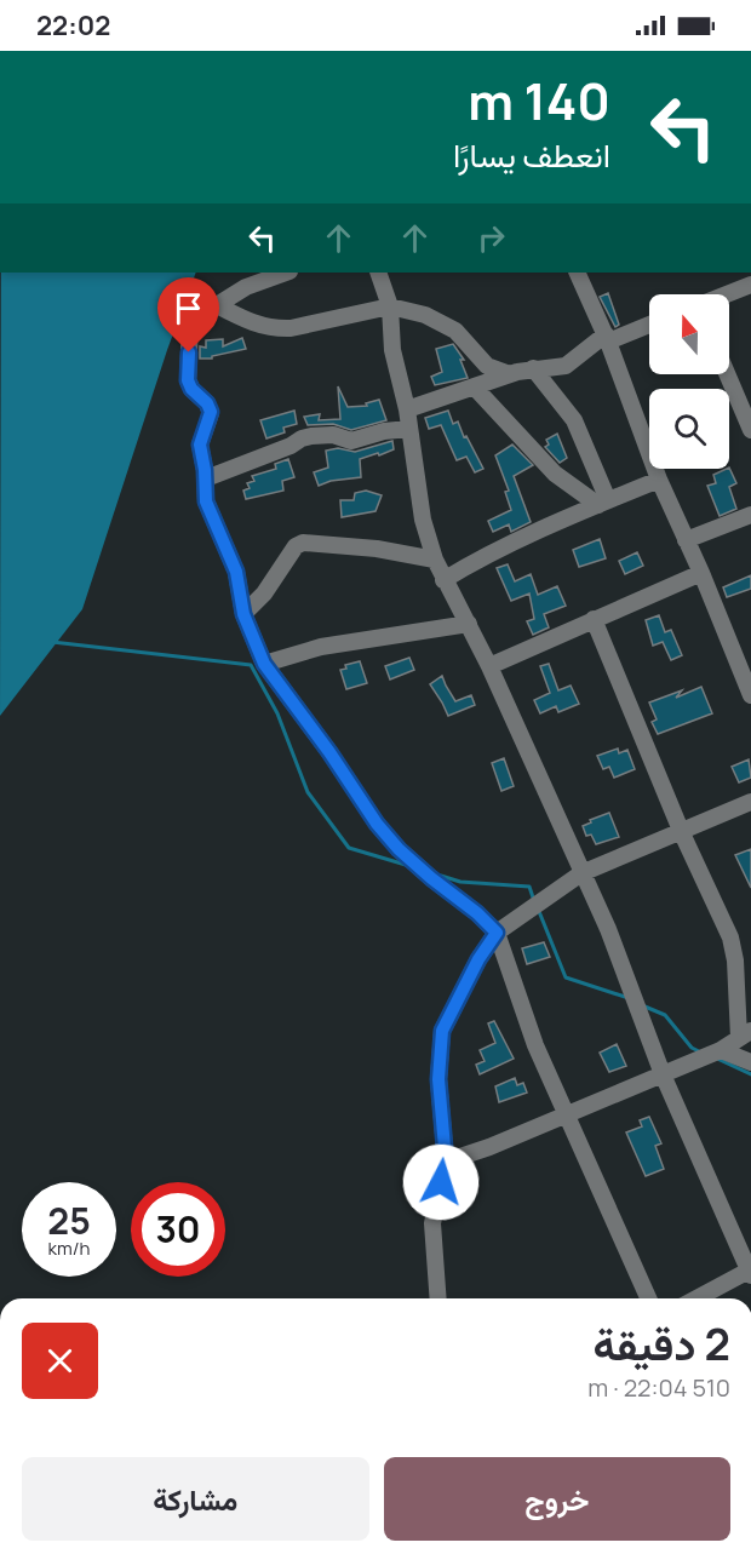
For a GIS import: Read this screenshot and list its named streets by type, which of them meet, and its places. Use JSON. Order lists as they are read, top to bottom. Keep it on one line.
{"north":"top","page":{"status":"22:02","turn":["140 m","انعطف يسارًا"],"speed":"25 km/h","limit":"30","heading":["2 دقيقة","510 m · 22:04"],"buttons":["خروج","مشاركة"]}}
